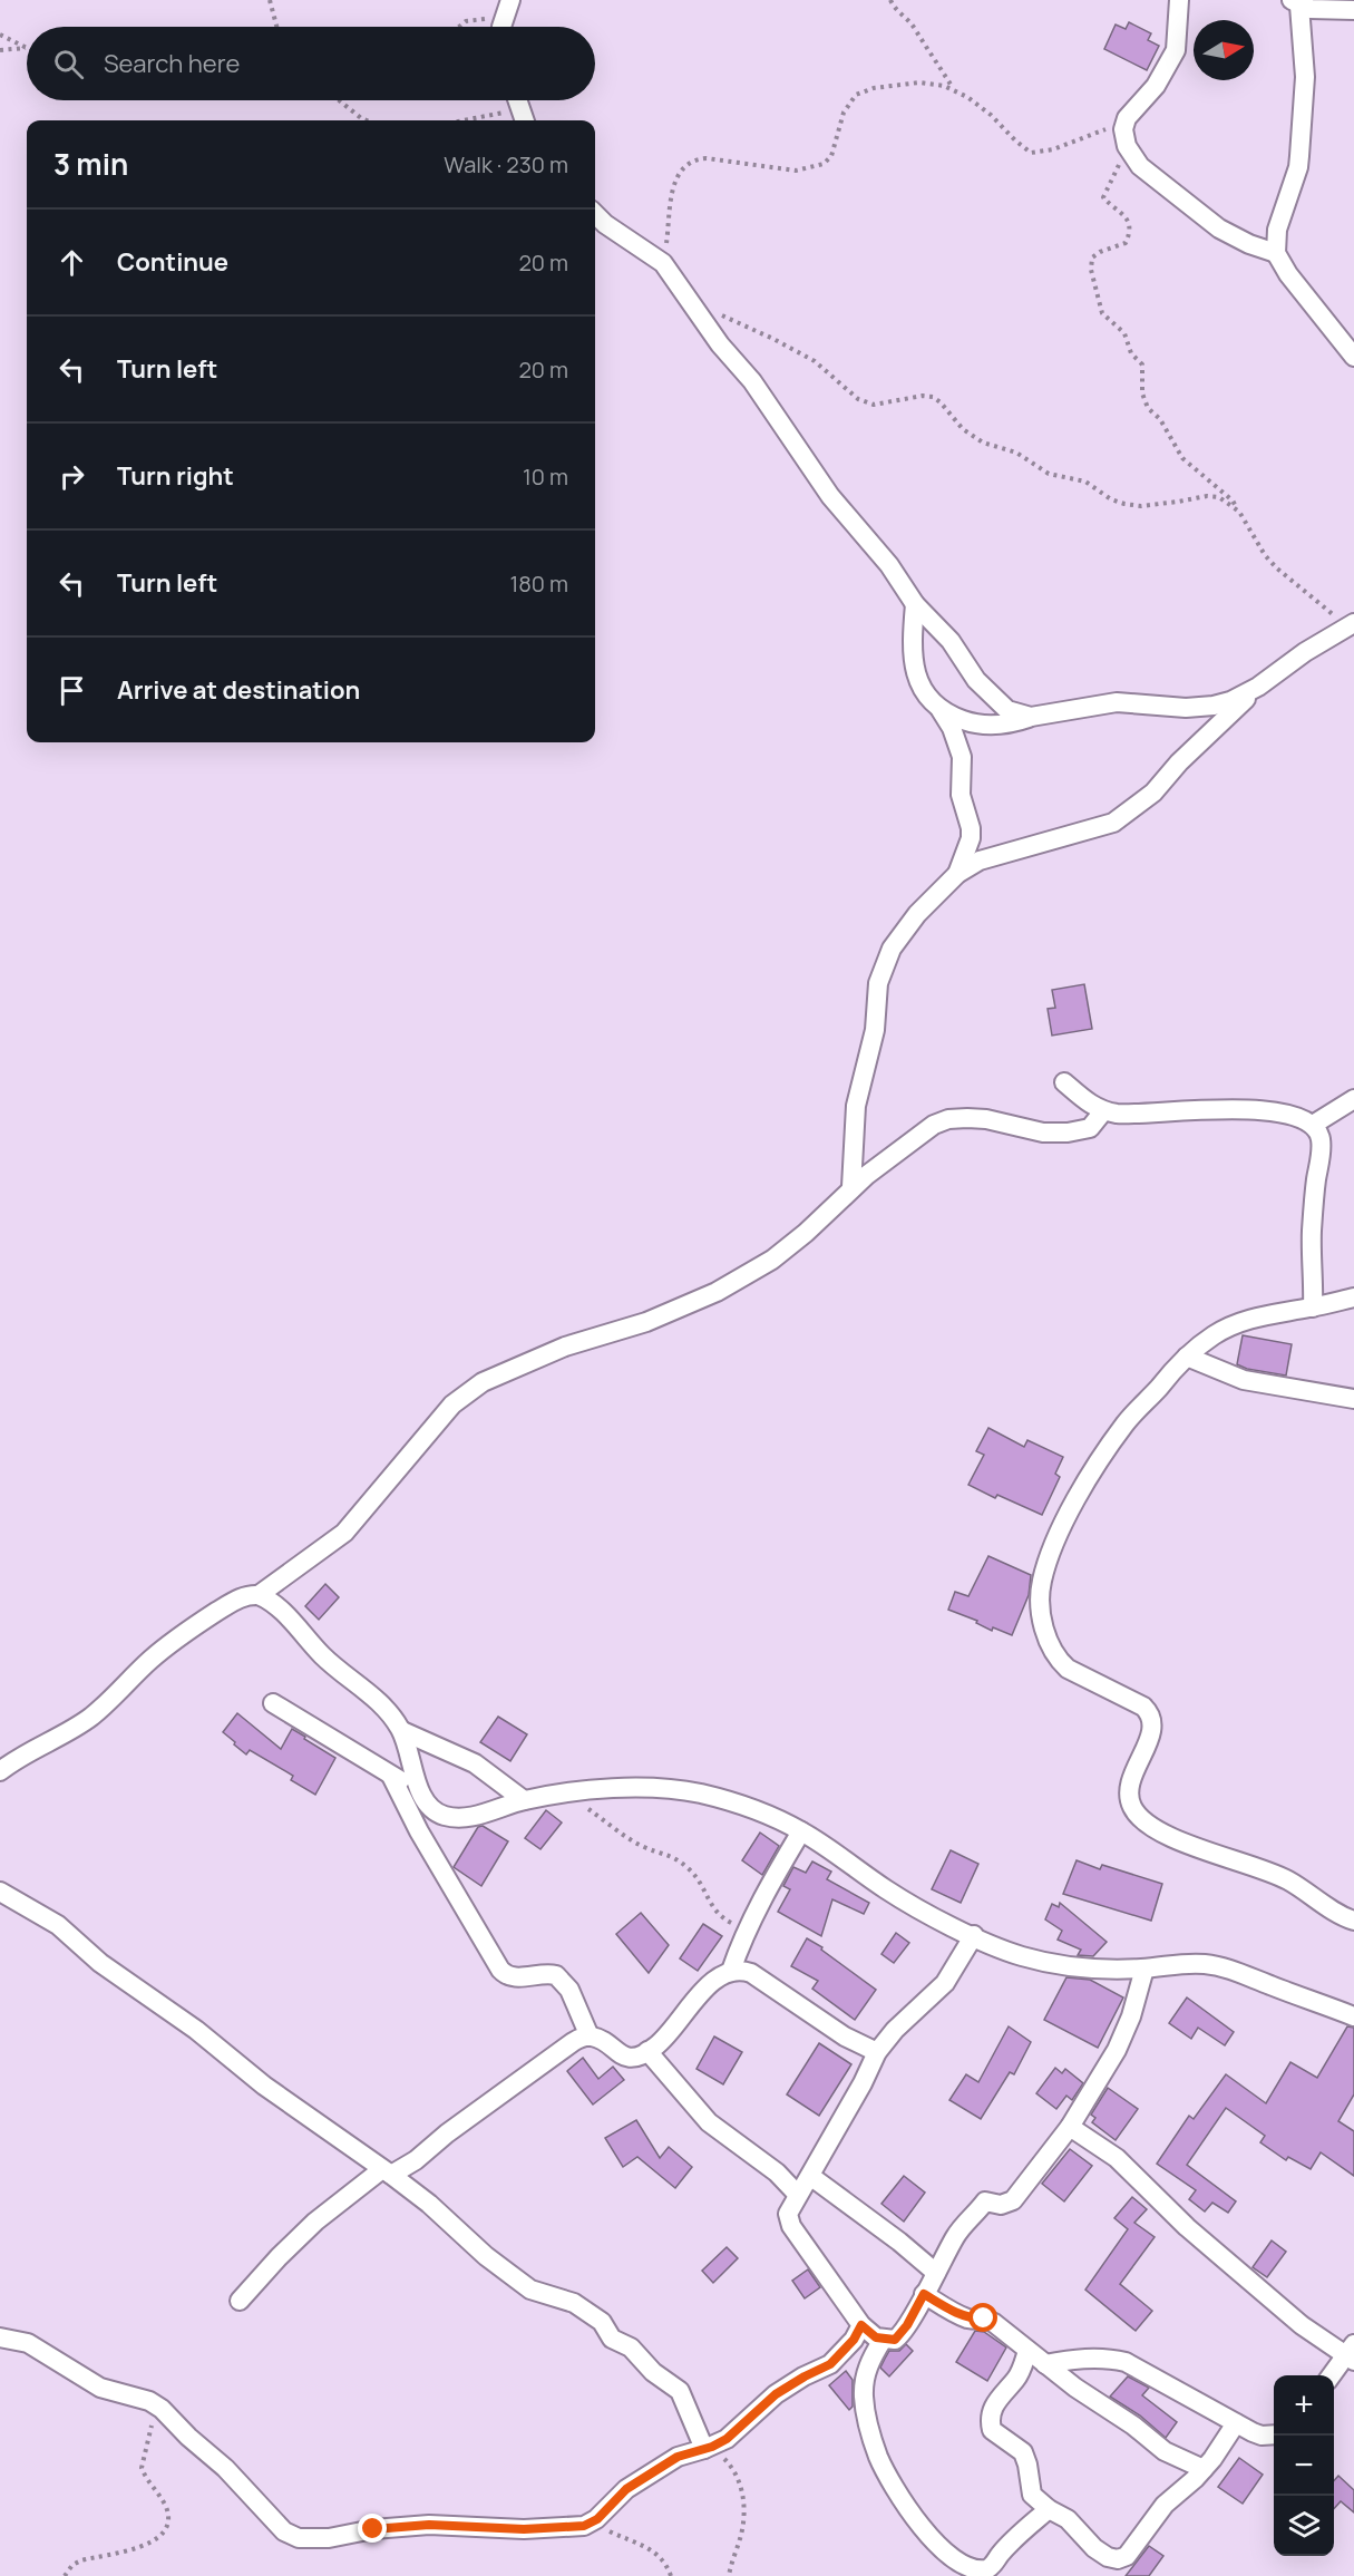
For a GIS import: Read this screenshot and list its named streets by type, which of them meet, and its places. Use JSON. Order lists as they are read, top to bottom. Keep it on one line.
{"north":"right","page":{"search":"Search here","heading":["3 min","Walk · 230 m"],"list":[["Continue","20 m"],["Turn left","20 m"],["Turn right","10 m"],["Turn left","180 m"],"Arrive at destination"],"map_buttons":["+","−"]}}
